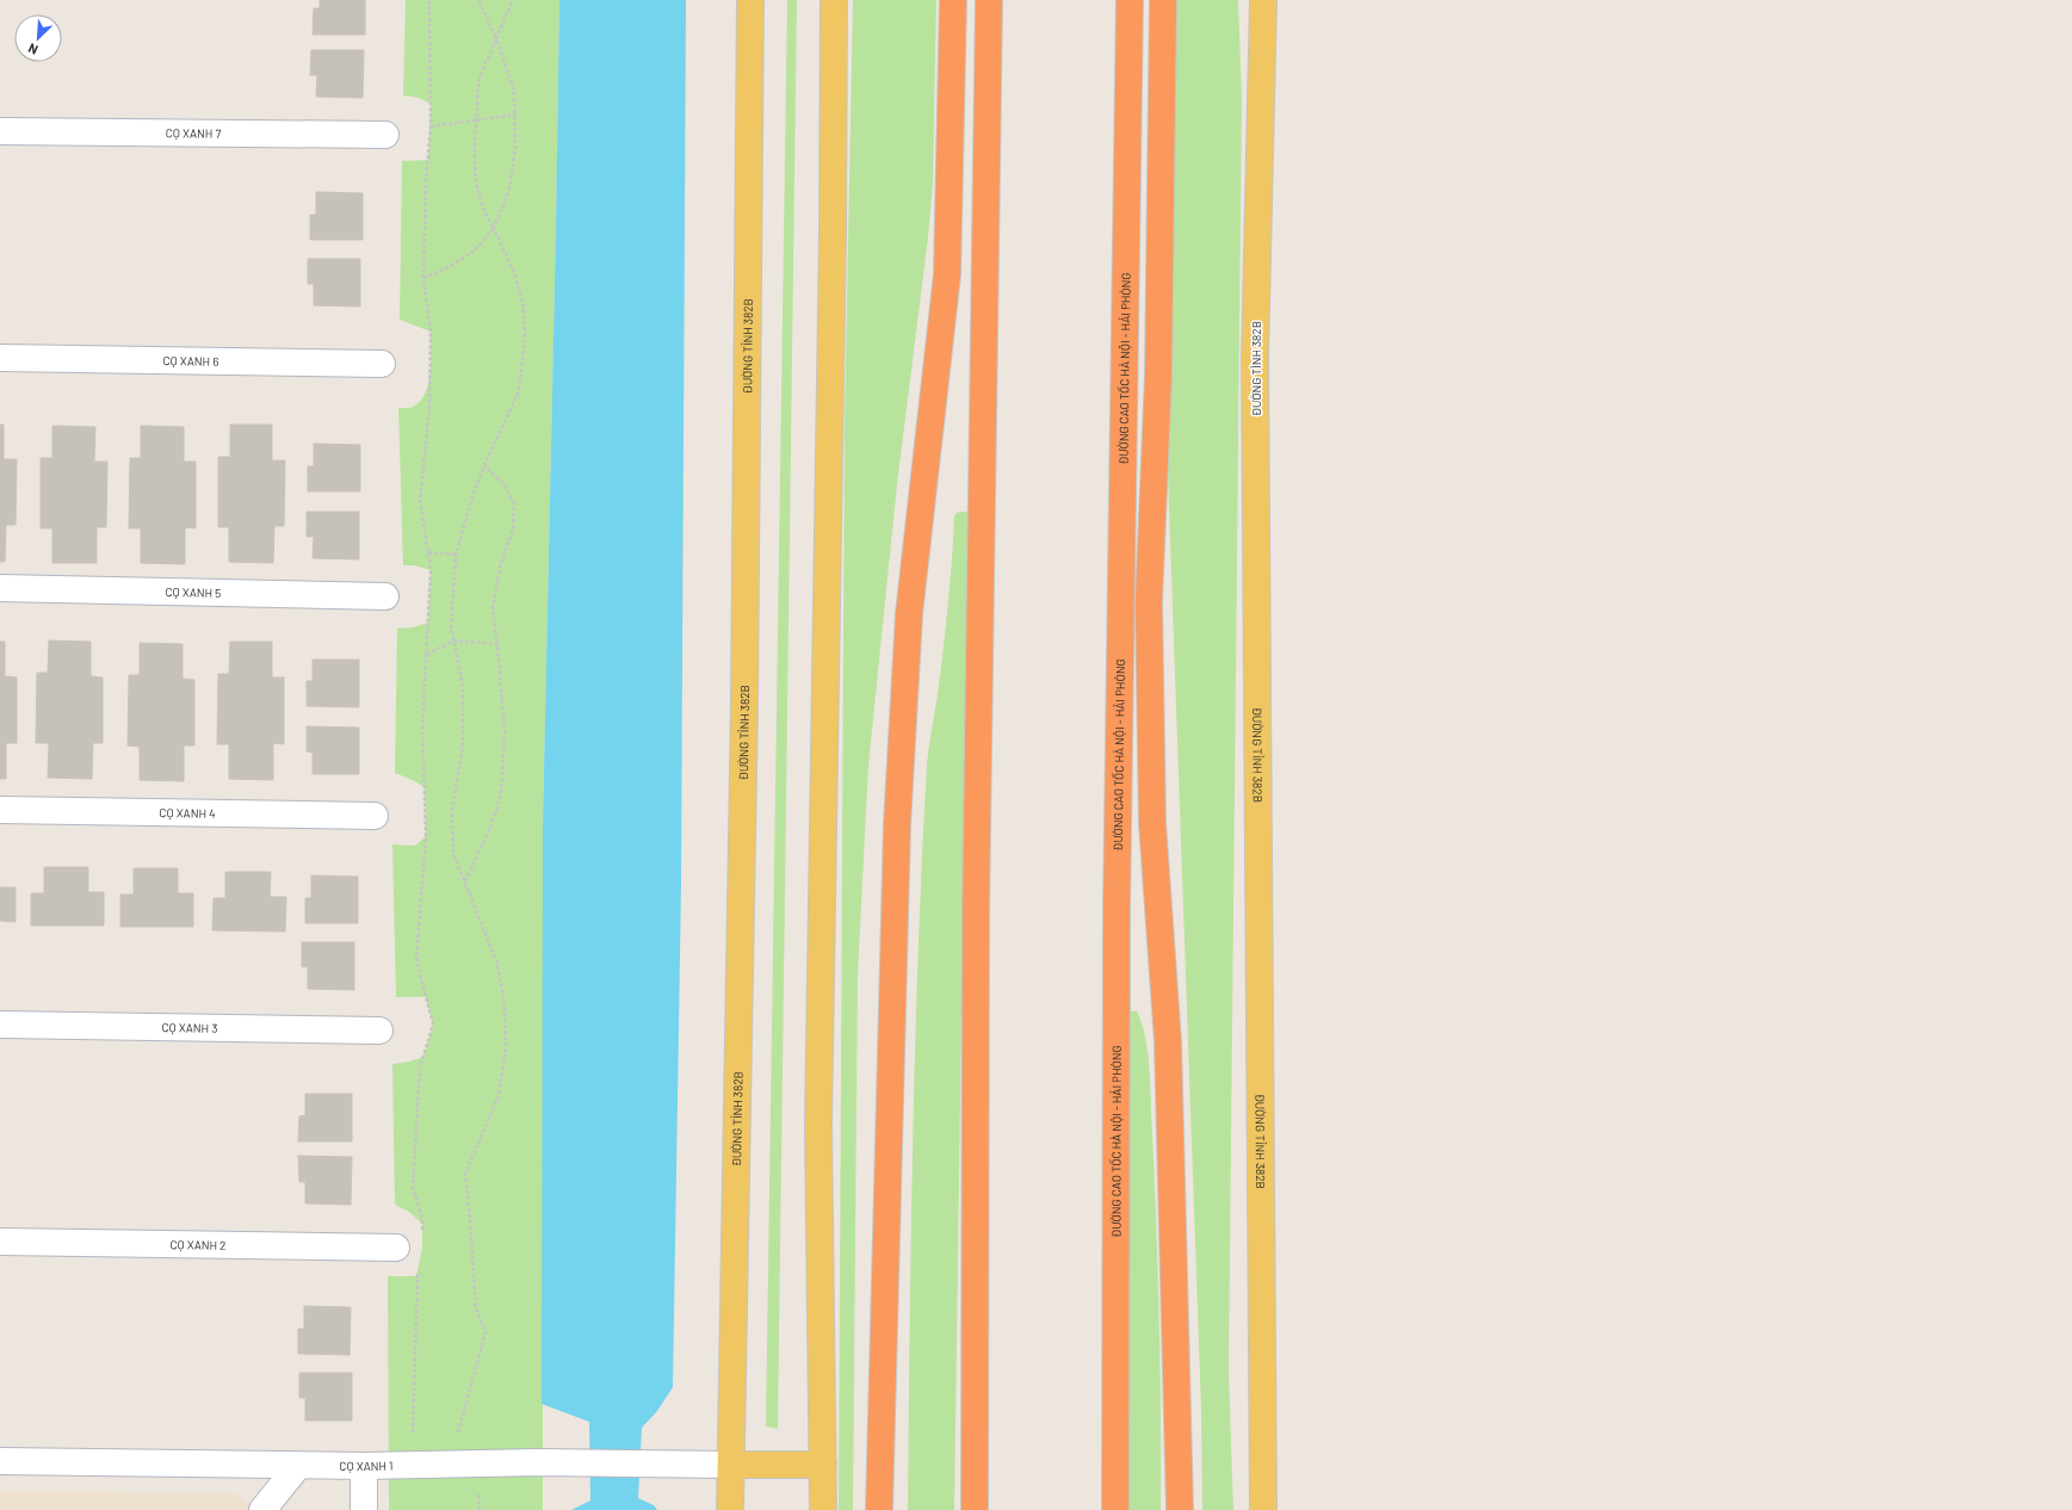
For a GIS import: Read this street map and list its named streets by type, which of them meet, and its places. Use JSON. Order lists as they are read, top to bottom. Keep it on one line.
{"streets":{"highway":["ĐƯỜNG CAO TỐC HÀ NỘI - HẢI PHÒNG"],"main road":["ĐƯỜNG TỈNH 382B"],"street":["CỌ XANH 7","CỌ XANH 6","CỌ XANH 5","CỌ XANH 4","CỌ XANH 3","CỌ XANH 2","CỌ XANH 1"]},"crossings":[["ĐƯỜNG TỈNH 382B","CỌ XANH 1"]],"north":"bottom left"}
